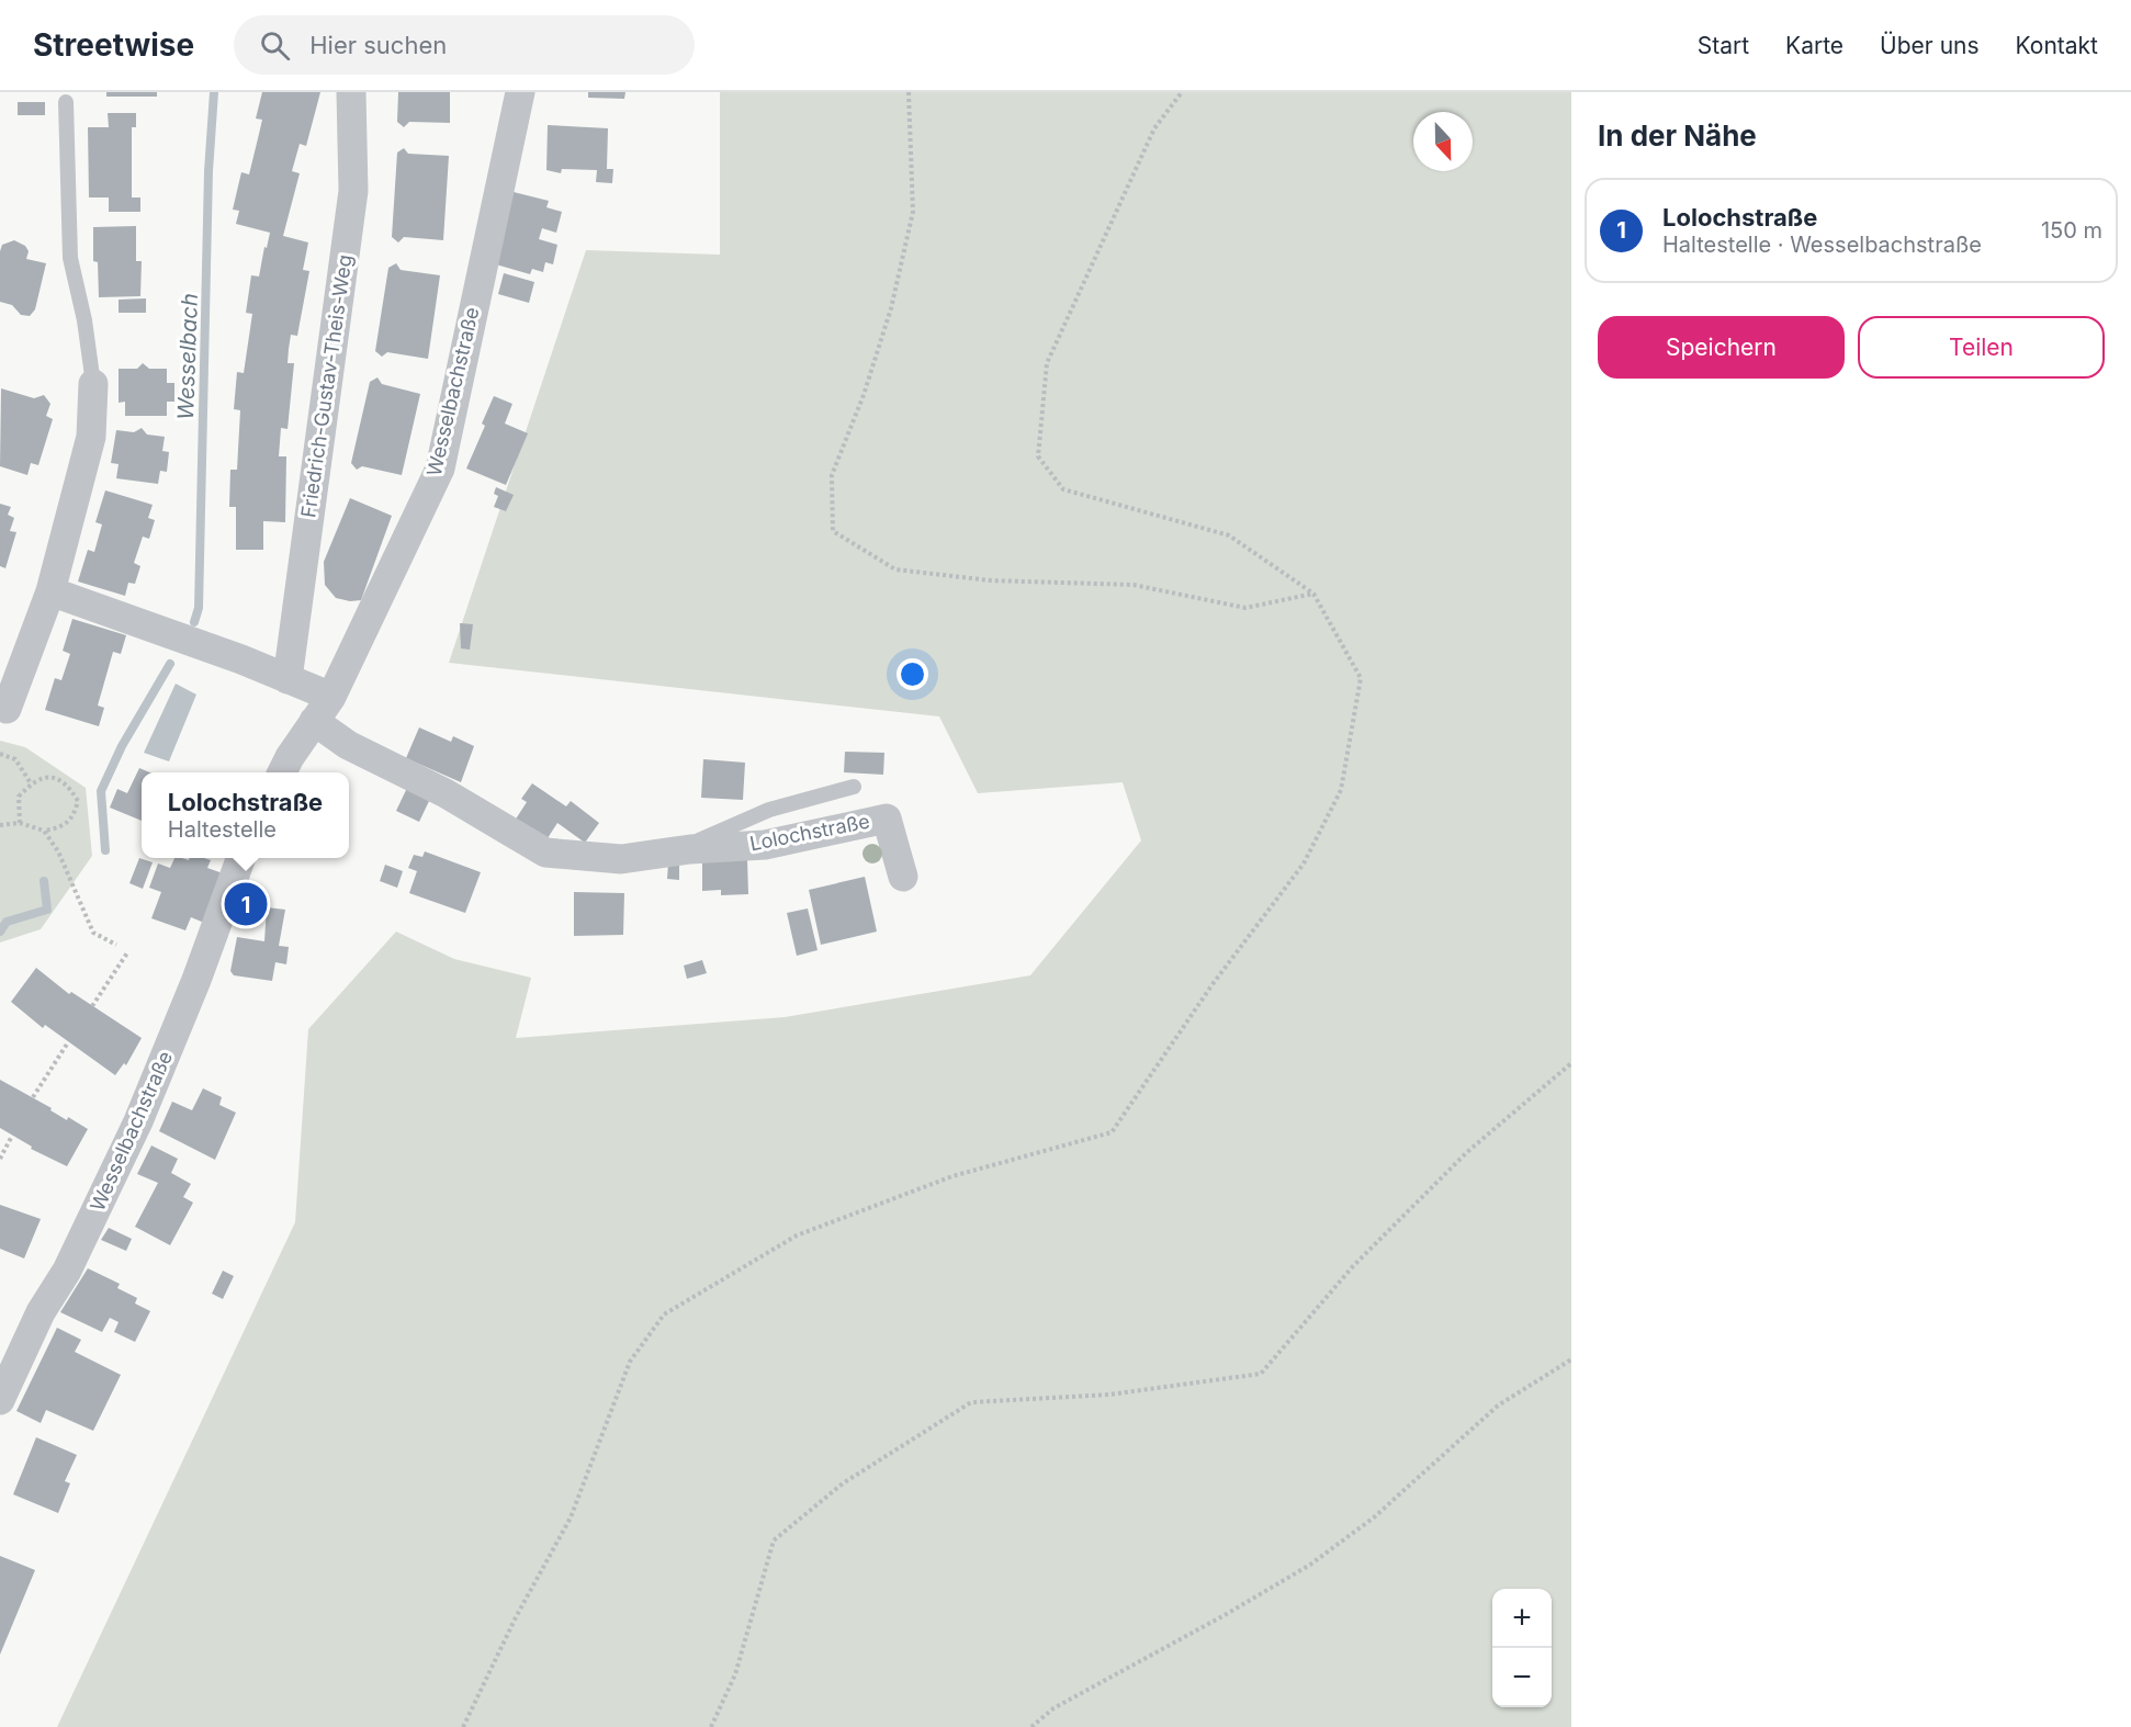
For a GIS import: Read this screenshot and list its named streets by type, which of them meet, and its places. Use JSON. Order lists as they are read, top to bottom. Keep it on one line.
{"streets":{"street":["Friedrich-Gustav-Theis-Weg","Wesselbachstraße","Lolochstraße"]},"crossings":[["Wesselbachstraße","Lolochstraße"]],"water":["Wesselbach"],"north":"bottom","page":{"header":"Streetwise","search":"Hier suchen","nav":["Start","Karte","Über uns","Kontakt"],"heading":"In der Nähe","list":[{"mark":"1","name":"Lolochstraße","note":"Haltestelle · Wesselbachstraße","value":"150 m"}],"buttons":["Speichern","Teilen"],"popup":["Lolochstraße","Haltestelle"],"pins":"1","map_buttons":["+","−"]}}
